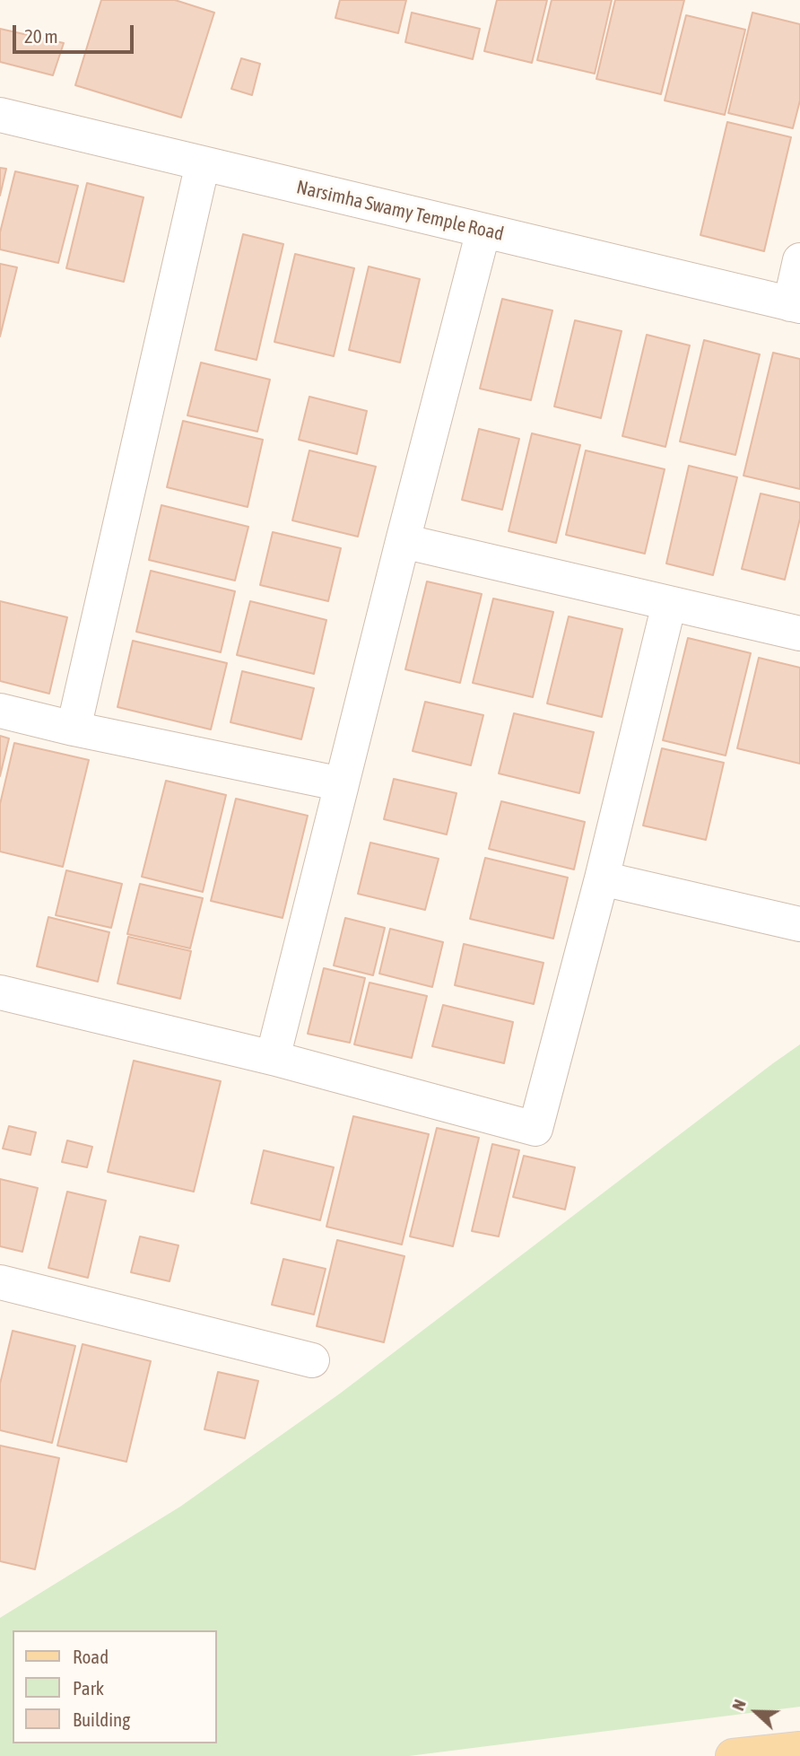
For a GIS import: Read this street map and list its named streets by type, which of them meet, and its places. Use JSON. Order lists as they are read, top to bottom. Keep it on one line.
{"streets":{"street":["Narsimha Swamy Temple Road"]},"legend":["Road","Park","Building"],"scale_bar":"20 m","north":"left"}
